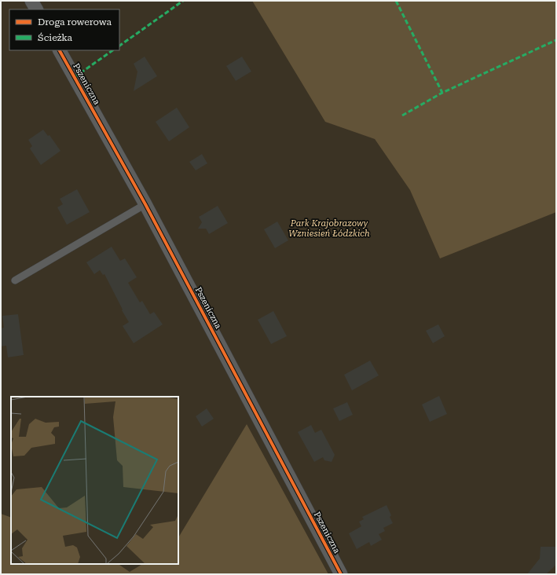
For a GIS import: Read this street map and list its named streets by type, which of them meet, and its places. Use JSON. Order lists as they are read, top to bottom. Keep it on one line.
{"streets":{"street":["Pszeniczna"]},"parks":["Park Krajobrazowy Wzniesień Łódzkich"],"legend":["Droga rowerowa","Ścieżka"]}
